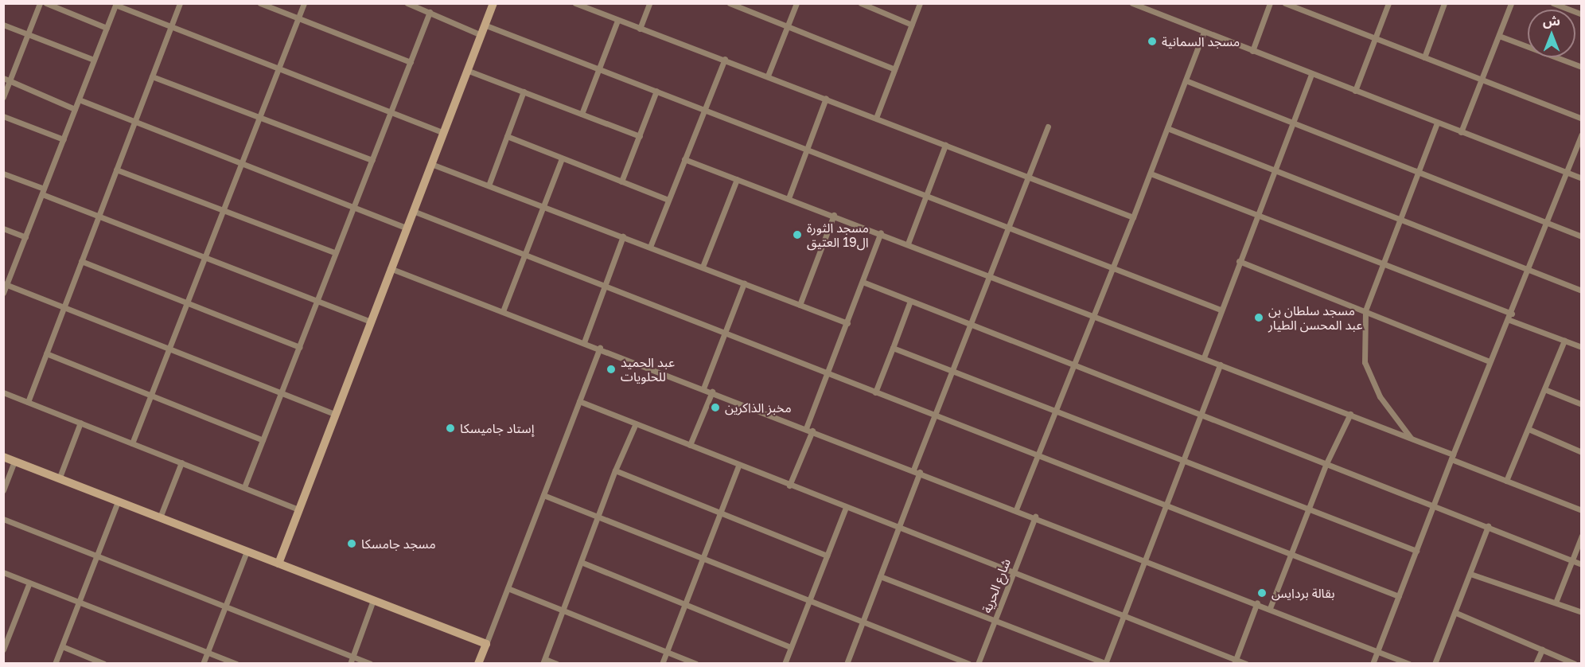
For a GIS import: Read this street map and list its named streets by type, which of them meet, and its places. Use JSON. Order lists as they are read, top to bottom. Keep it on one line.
{"streets":{"street":["شارع الحرية"]},"places":["مسجد السمانية","مسجد الثورة ال19 العتيق","مسجد سلطان بن عبد المحسن الطيار","عبد الحميد للحلويات","مخبز الذاكرين","إستاد جاميسكا","مسجد جامسكا","بقالة بردايس"],"north":"top"}
